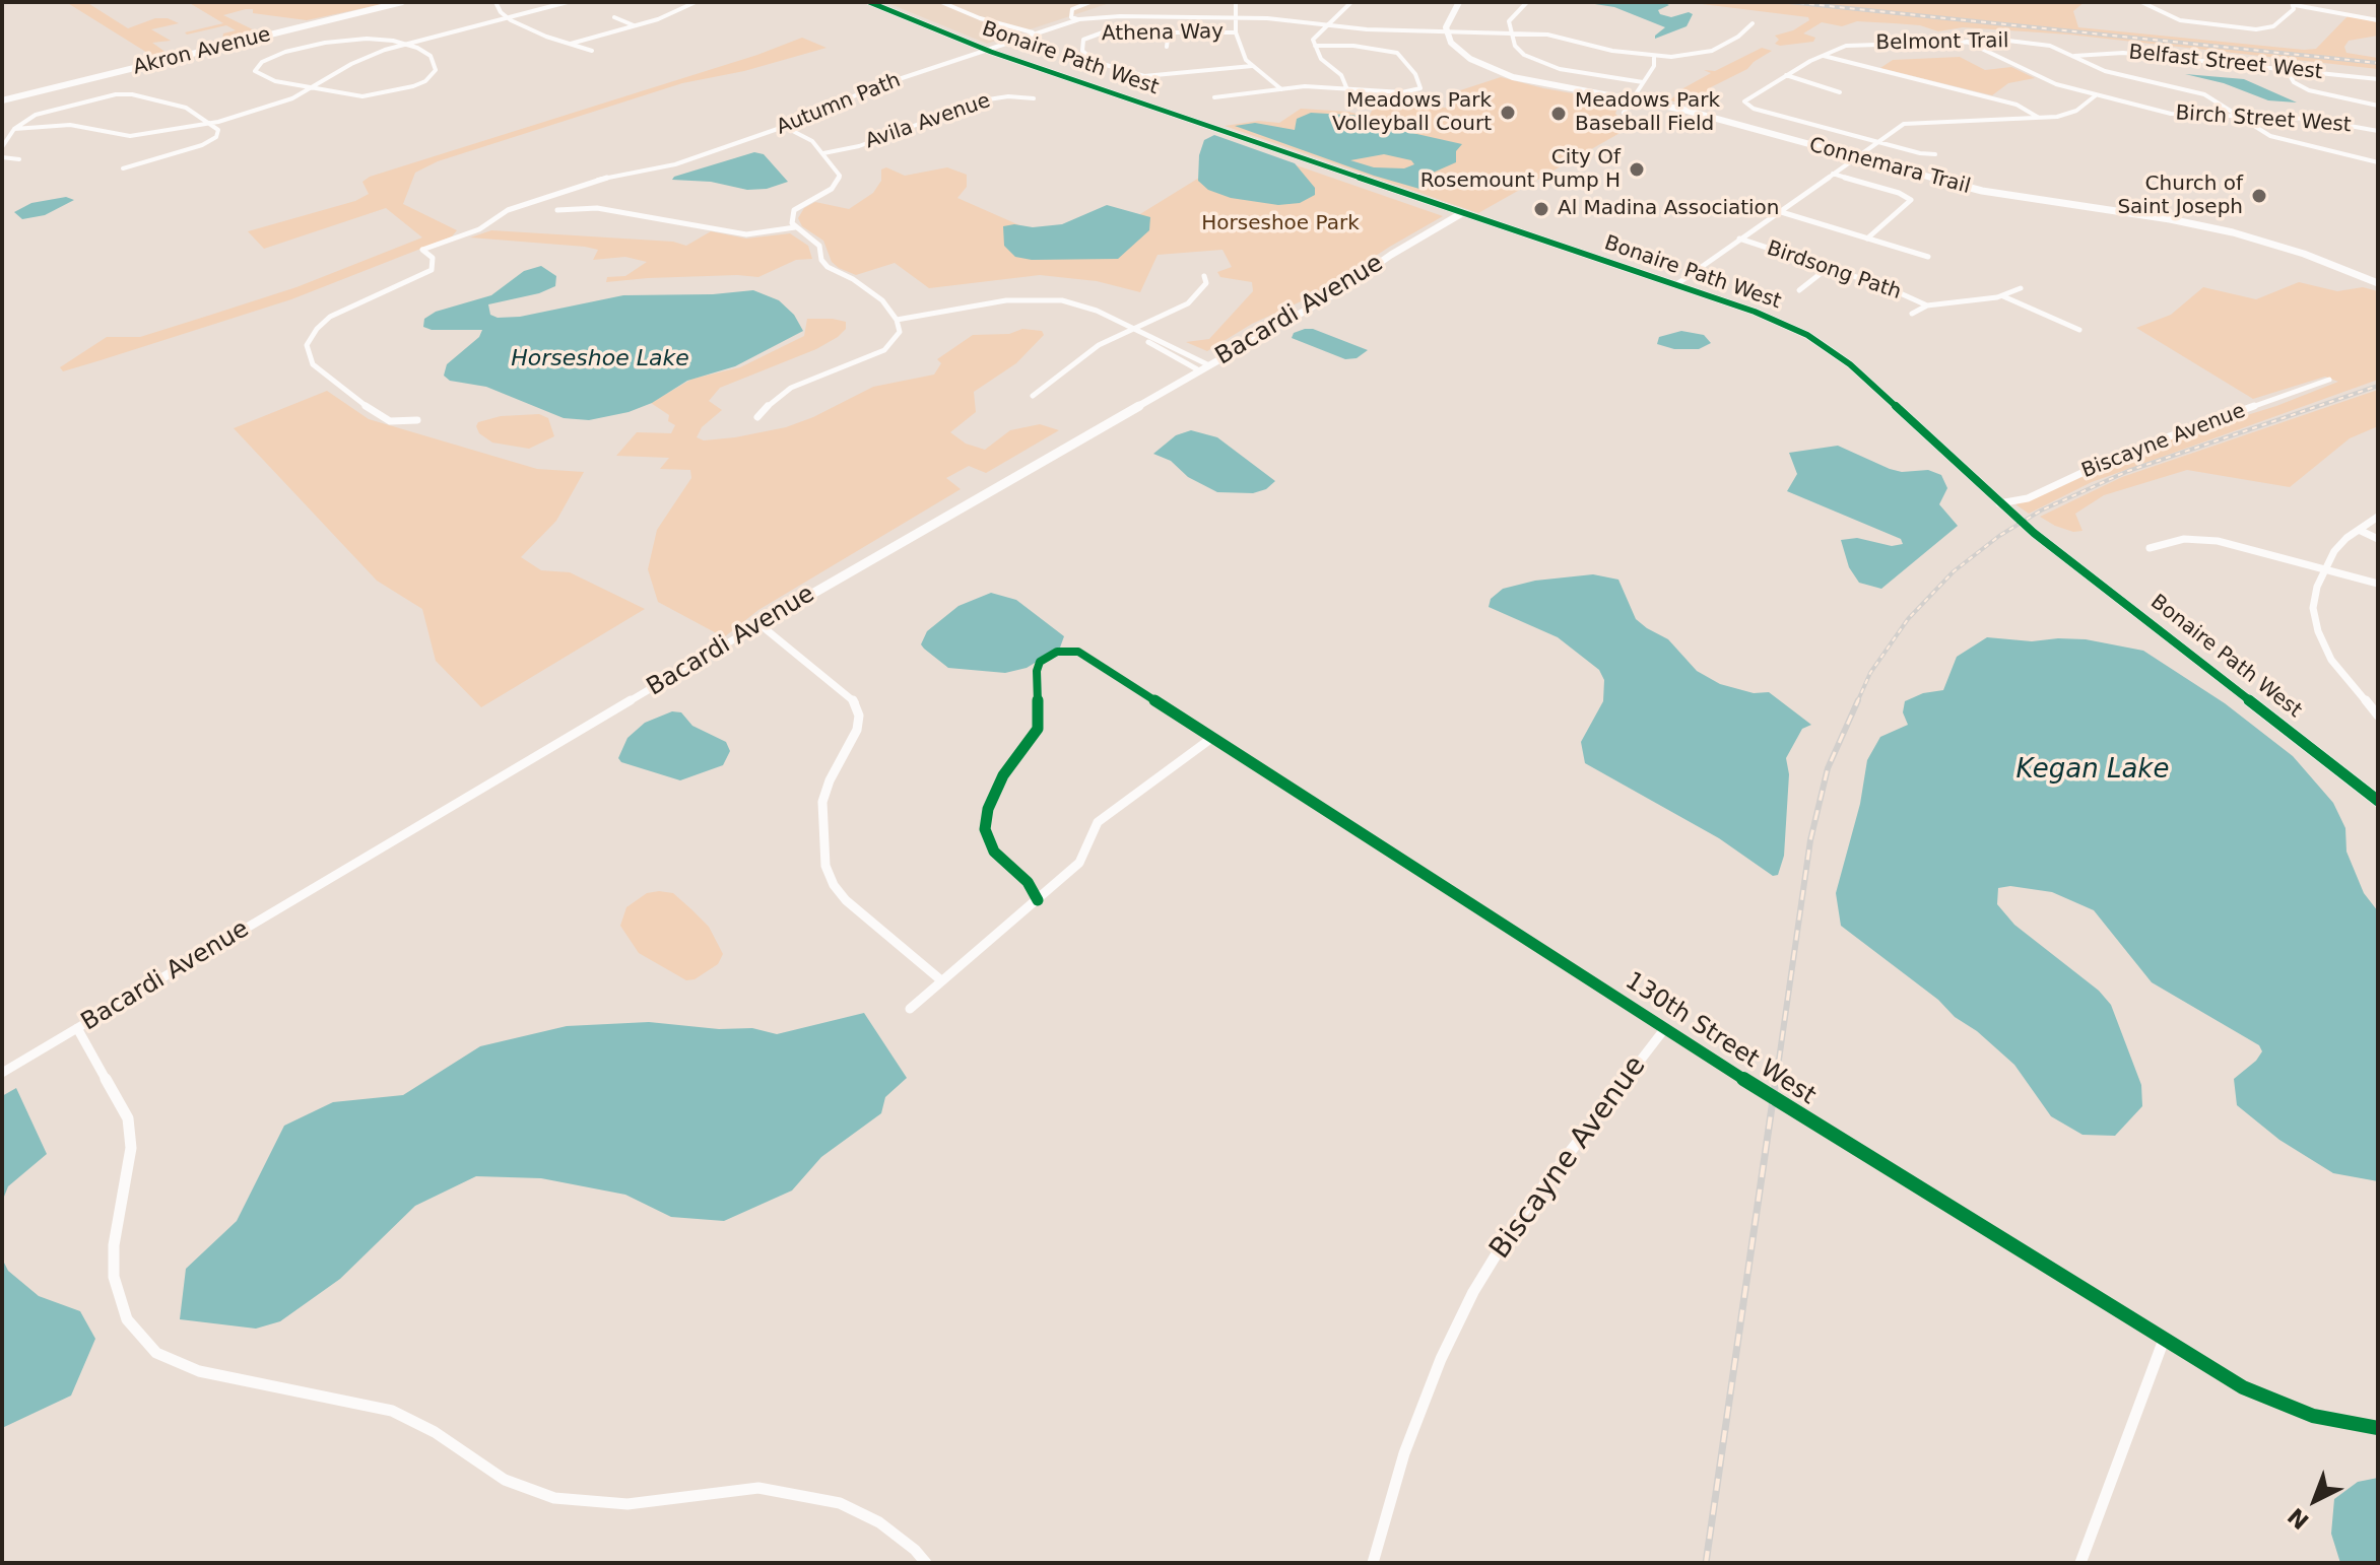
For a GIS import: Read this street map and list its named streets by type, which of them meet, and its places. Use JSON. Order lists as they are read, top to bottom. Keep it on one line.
{"streets":{"street":["Athena Way","Belmont Trail","Akron Avenue","Bonaire Path West","Belfast Street West","Autumn Path","Birch Street West","Avila Avenue","Connemara Trail","Birdsong Path","Bacardi Avenue","Biscayne Avenue","130th Street West"]},"crossings":[["Belmont Trail","Belfast Street West"],["Belmont Trail","Birch Street West"],["Bonaire Path West","Autumn Path"],["Bonaire Path West","Bacardi Avenue"],["Bonaire Path West","Biscayne Avenue"],["Autumn Path","Connemara Trail"],["Biscayne Avenue","130th Street West"]],"water":["Horseshoe Lake","Kegan Lake"],"parks":["Horseshoe Park"],"places":["Meadows Park Volleyball Court","Meadows Park Baseball Field","City Of Rosemount Pump H","Church of Saint Joseph","Al Madina Association"],"north":"bottom left"}
